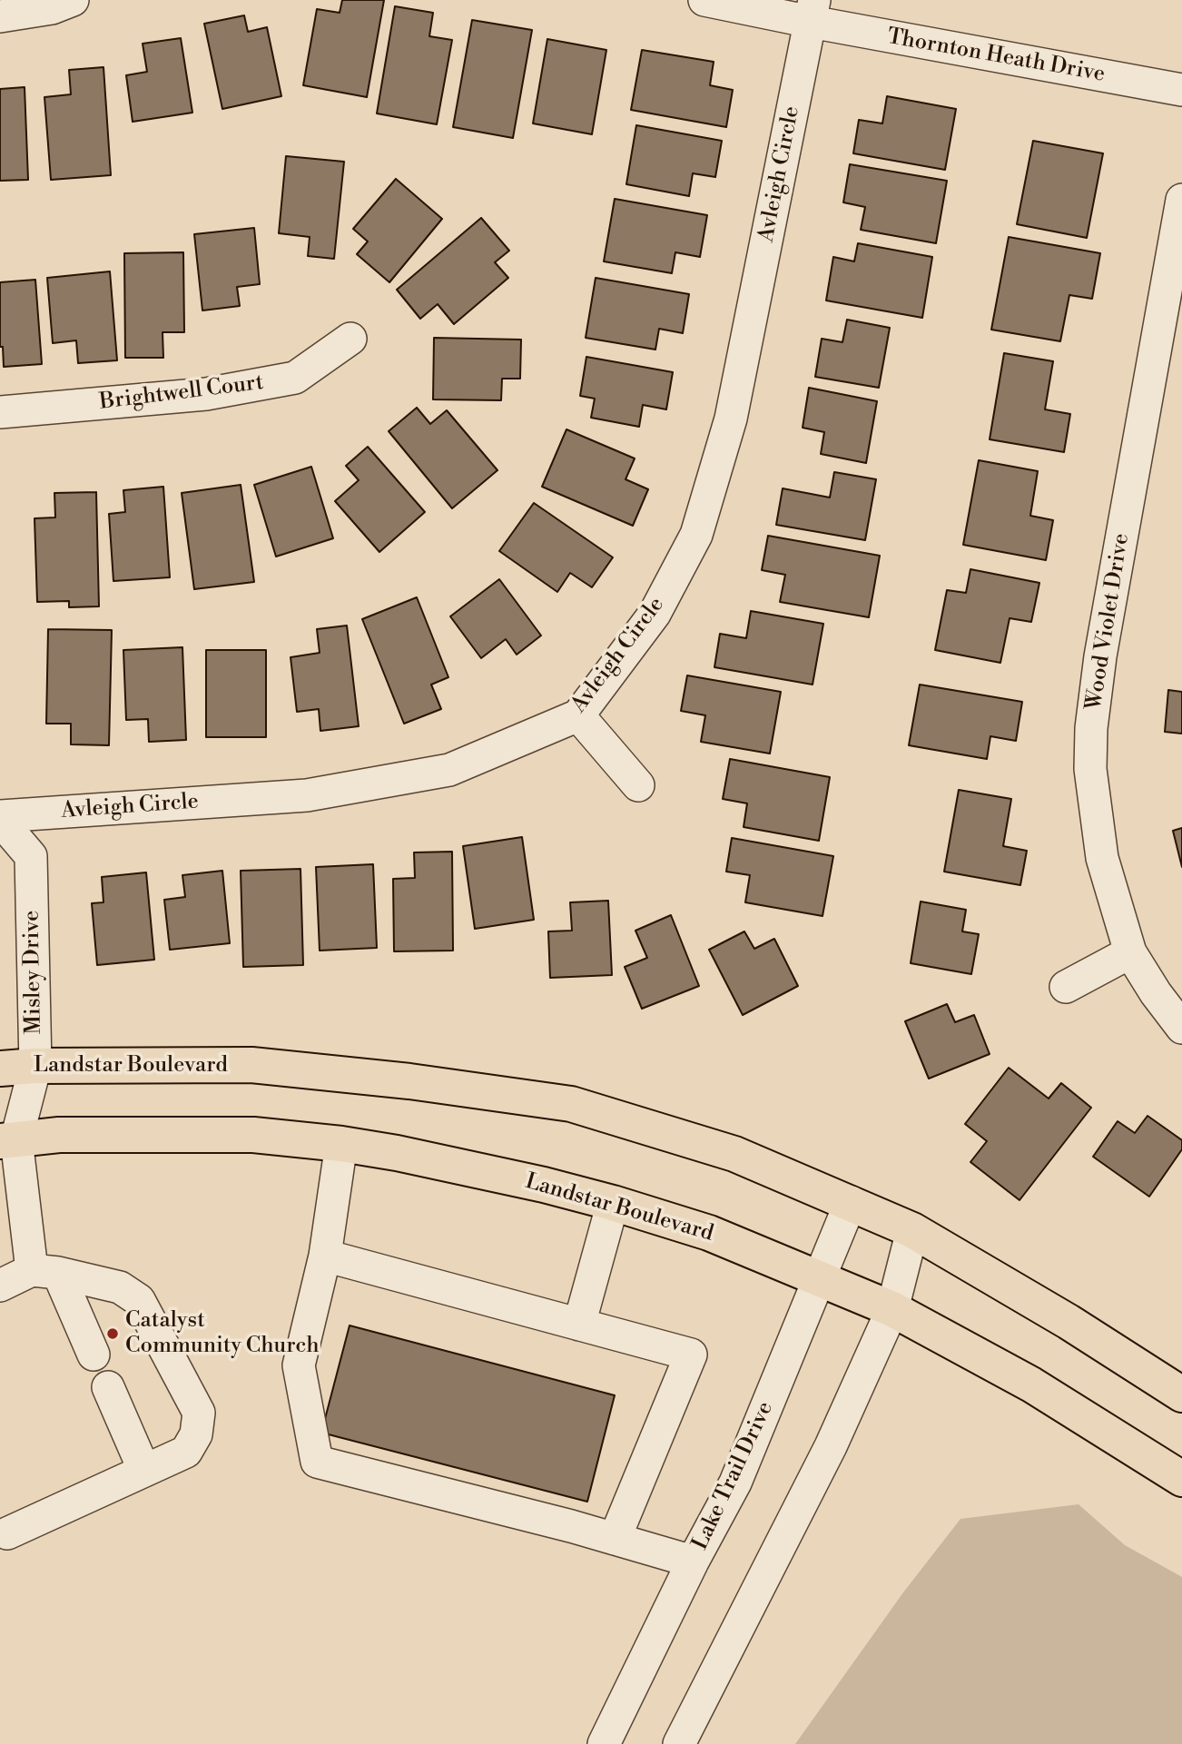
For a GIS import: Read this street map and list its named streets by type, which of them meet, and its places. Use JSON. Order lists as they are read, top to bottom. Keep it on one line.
{"streets":{"main road":["Landstar Boulevard"],"street":["Thornton Heath Drive","Avleigh Circle","Brightwell Court","Wood Violet Drive","Misley Drive","Lake Trail Drive"]},"crossings":[["Thornton Heath Drive","Avleigh Circle"],["Avleigh Circle","Misley Drive"],["Misley Drive","Landstar Boulevard"],["Landstar Boulevard","Lake Trail Drive"]],"places":["Catalyst Community Church"]}
